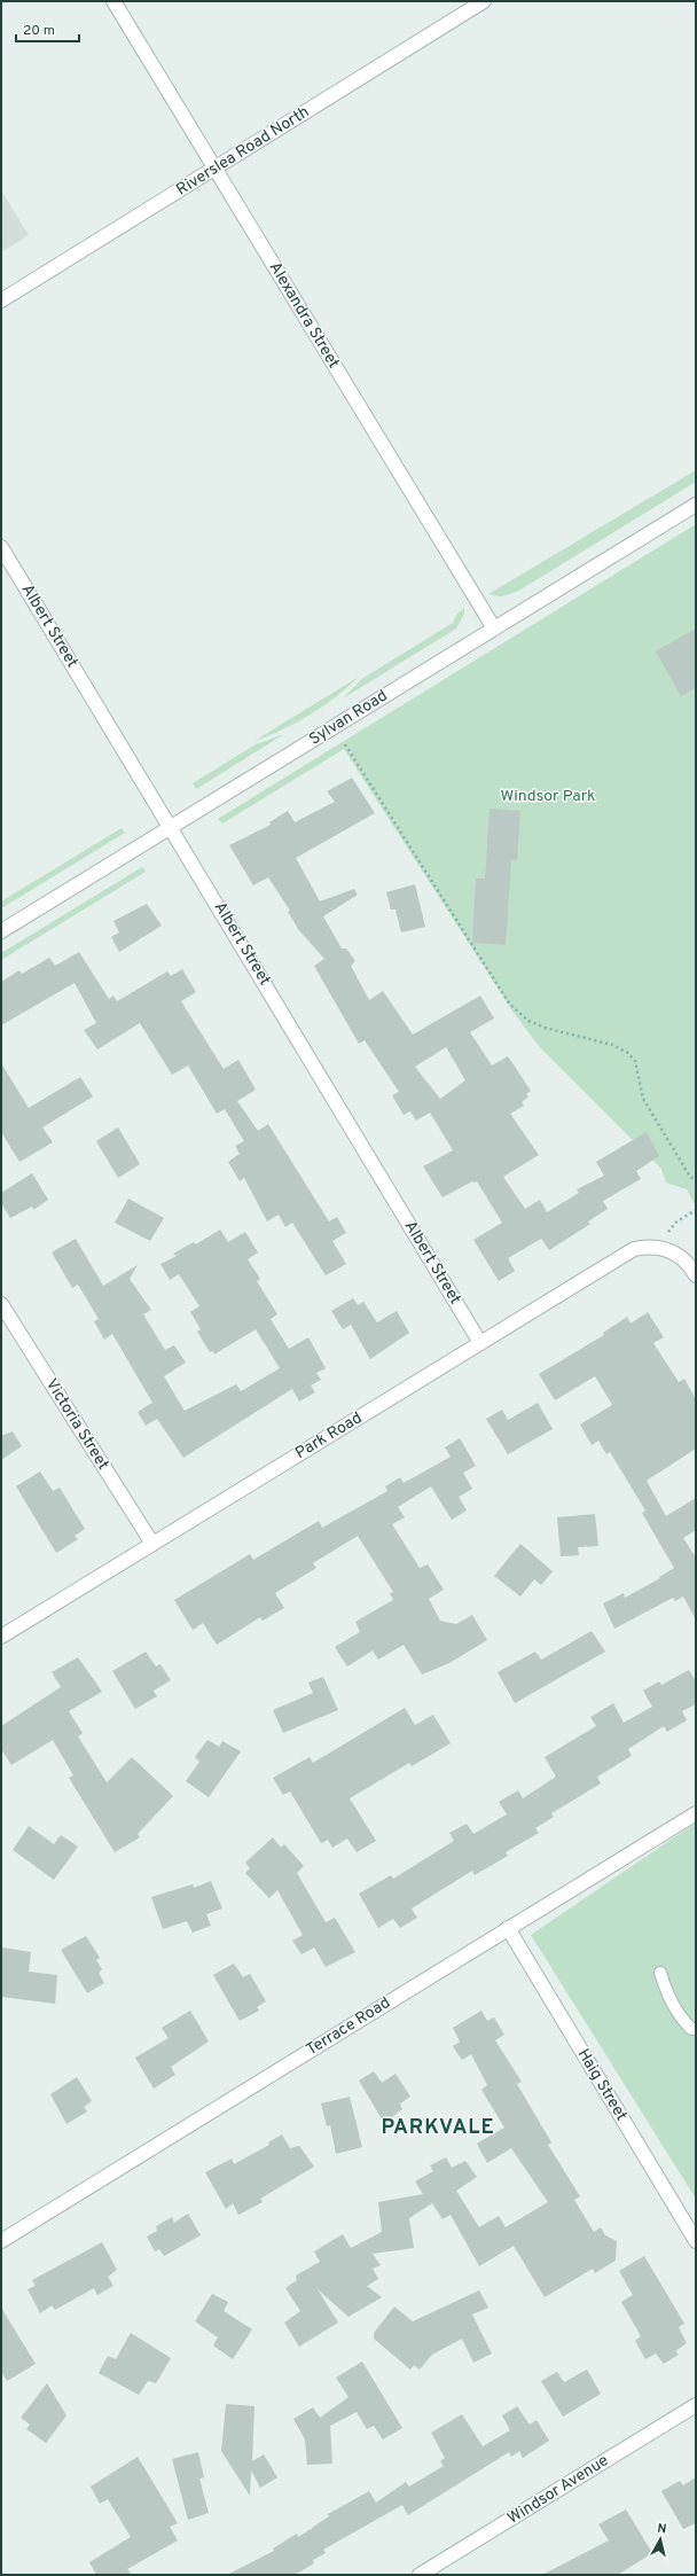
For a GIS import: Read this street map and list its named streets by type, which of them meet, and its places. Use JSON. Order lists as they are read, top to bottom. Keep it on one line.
{"streets":{"street":["Riverslea Road North","Alexandra Street","Albert Street","Sylvan Road","Victoria Street","Park Road","Terrace Road","Haig Street","Windsor Avenue"]},"crossings":[["Riverslea Road North","Alexandra Street"],["Alexandra Street","Sylvan Road"],["Albert Street","Sylvan Road"],["Albert Street","Park Road"],["Victoria Street","Park Road"],["Terrace Road","Haig Street"]],"districts":["PARKVALE"],"parks":["Windsor Park"],"scale_bar":"20 m","north":"top"}
